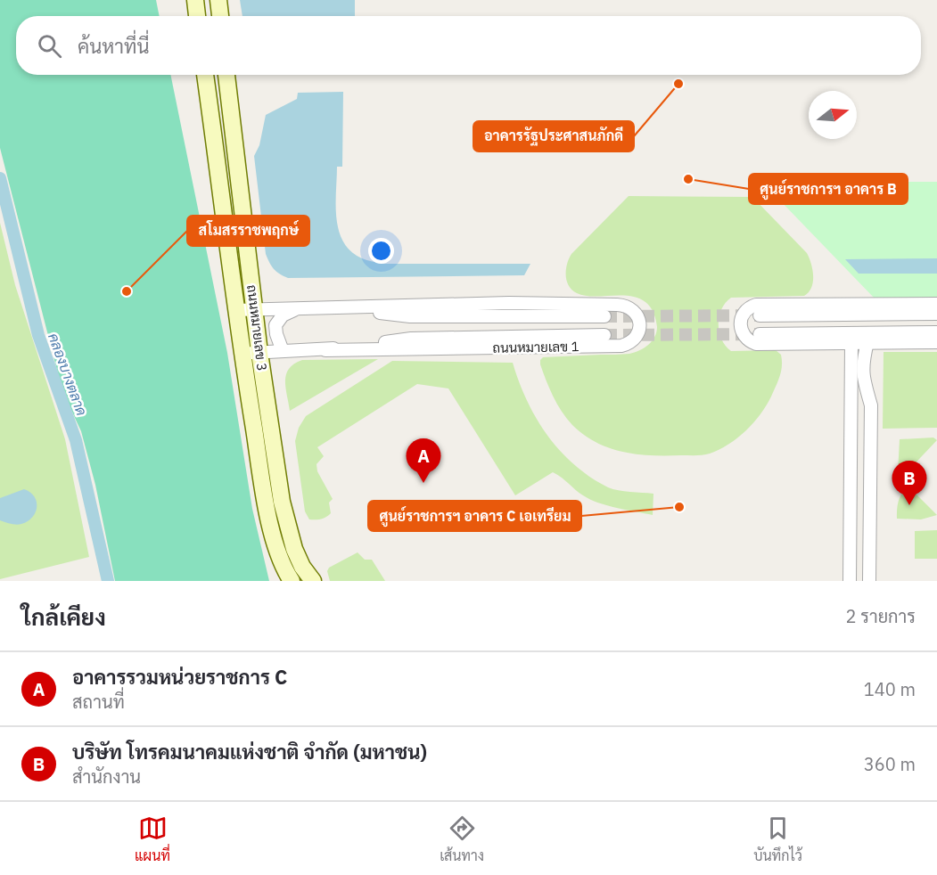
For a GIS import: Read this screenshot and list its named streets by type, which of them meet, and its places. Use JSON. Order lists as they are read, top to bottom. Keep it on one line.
{"streets":{"street":["ถนนหมายเลข 3","ถนนหมายเลข 1"]},"crossings":[["ถนนหมายเลข 3","ถนนหมายเลข 1"]],"water":["คลองบางตลาด"],"places":["อาคารรัฐประศาสนภักดี","ศูนย์ราชการฯ อาคาร B","สโมสรราชพฤกษ์","ศูนย์ราชการฯ อาคาร C เอเทรียม"],"north":"right","page":{"search":"ค้นหาที่นี่","pins":["A","B"],"heading":["ใกล้เคียง","2 รายการ"],"list":[{"mark":"A","name":"อาคารรวมหน่วยราชการ C","note":"สถานที่","value":"140 m"},{"mark":"B","name":"บริษัท โทรคมนาคมแห่งชาติ จำกัด (มหาชน)","note":"สำนักงาน","value":"360 m"}],"nav":["แผนที่","เส้นทาง","บันทึกไว้"]}}
